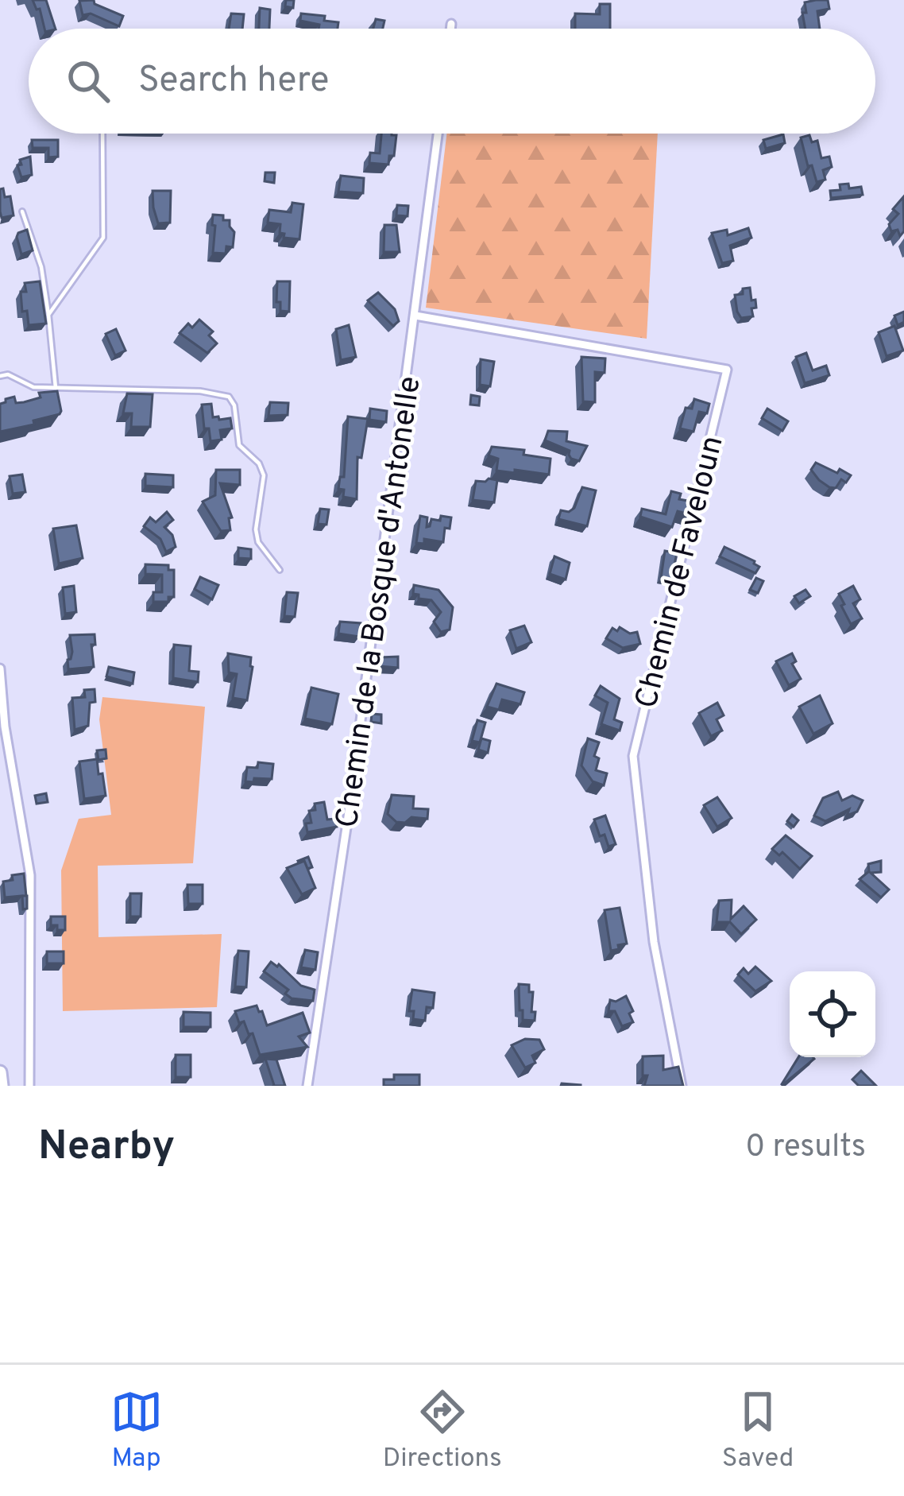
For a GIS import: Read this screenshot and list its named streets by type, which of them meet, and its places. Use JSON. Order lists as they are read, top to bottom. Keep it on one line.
{"streets":{"street":["Chemin de Faveloun","Chemin de la Bosque d'Antonelle"]},"crossings":[["Chemin de Faveloun","Chemin de la Bosque d'Antonelle"]],"page":{"search":"Search here","heading":["Nearby","0 results"],"nav":["Map","Directions","Saved"]}}
